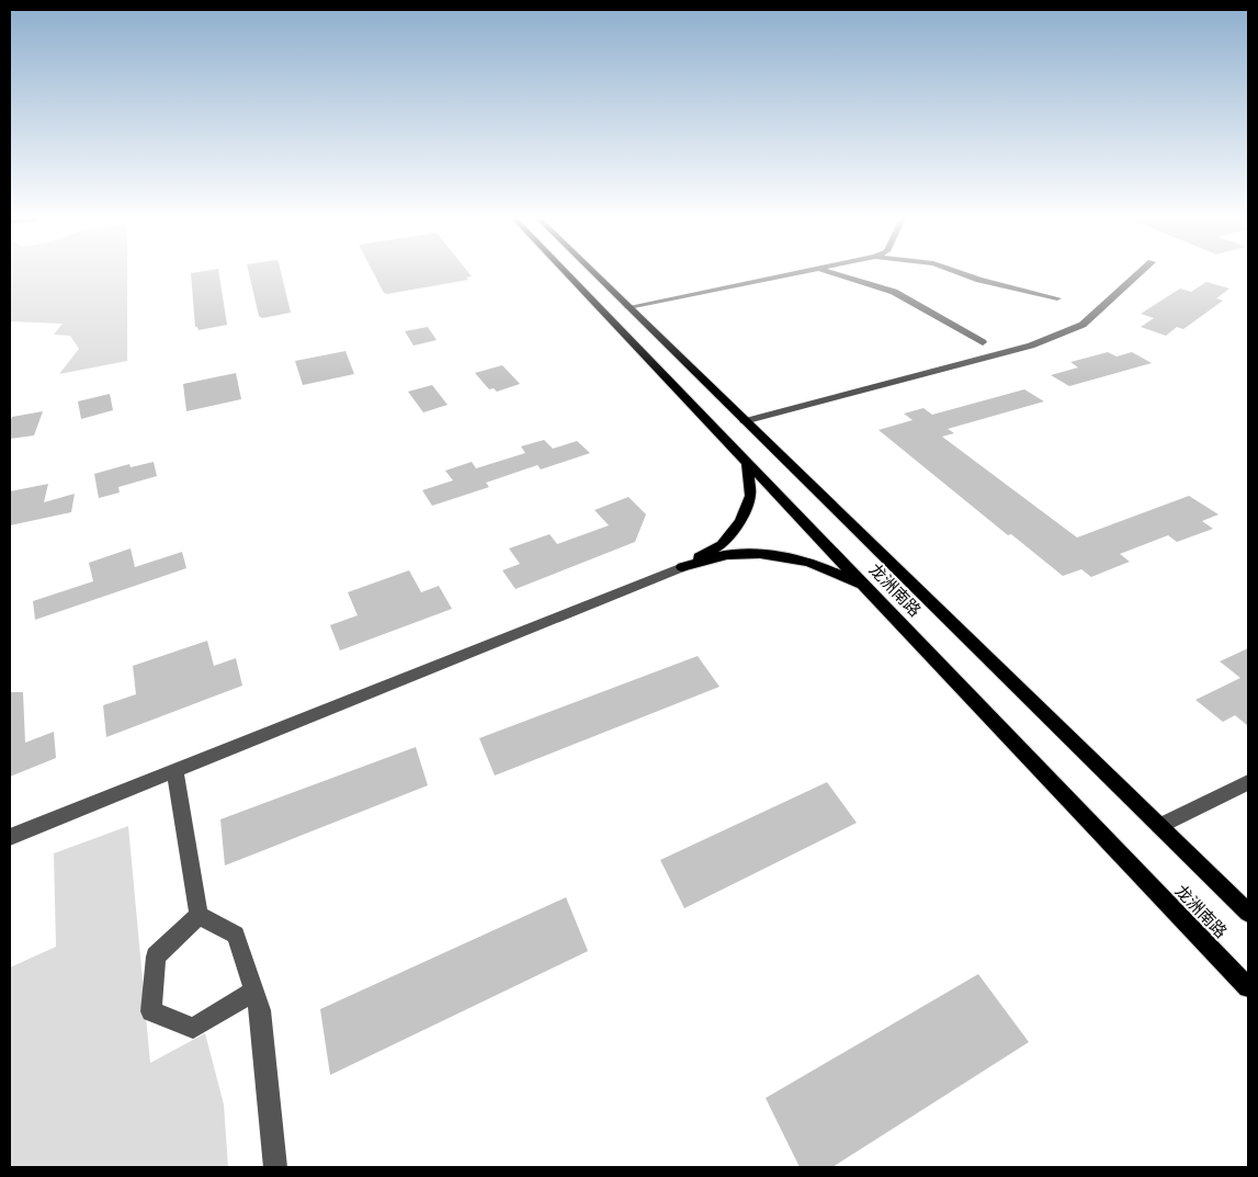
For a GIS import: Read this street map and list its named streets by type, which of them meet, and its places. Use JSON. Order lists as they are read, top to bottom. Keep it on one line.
{"streets":{"main road":["龙洲南路"]}}
